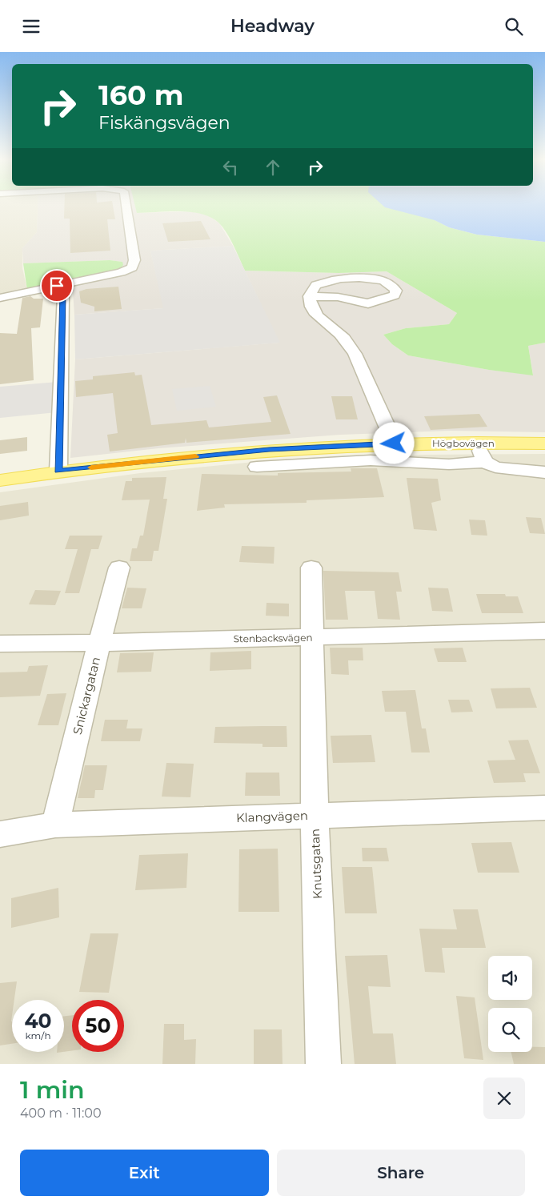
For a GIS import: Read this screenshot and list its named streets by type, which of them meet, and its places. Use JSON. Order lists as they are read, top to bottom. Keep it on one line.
{"streets":{"main road":["Högbovägen"],"street":["Stenbacksvägen","Snickargatan","Klangvägen","Knutsgatan"]},"crossings":[["Stenbacksvägen","Snickargatan"],["Stenbacksvägen","Knutsgatan"],["Snickargatan","Klangvägen"],["Klangvägen","Knutsgatan"]],"page":{"header":"Headway","turn":["160 m","Fiskängsvägen"],"speed":"40 km/h","limit":"50","heading":["1 min","400 m · 11:00"],"buttons":["Exit","Share"]}}
